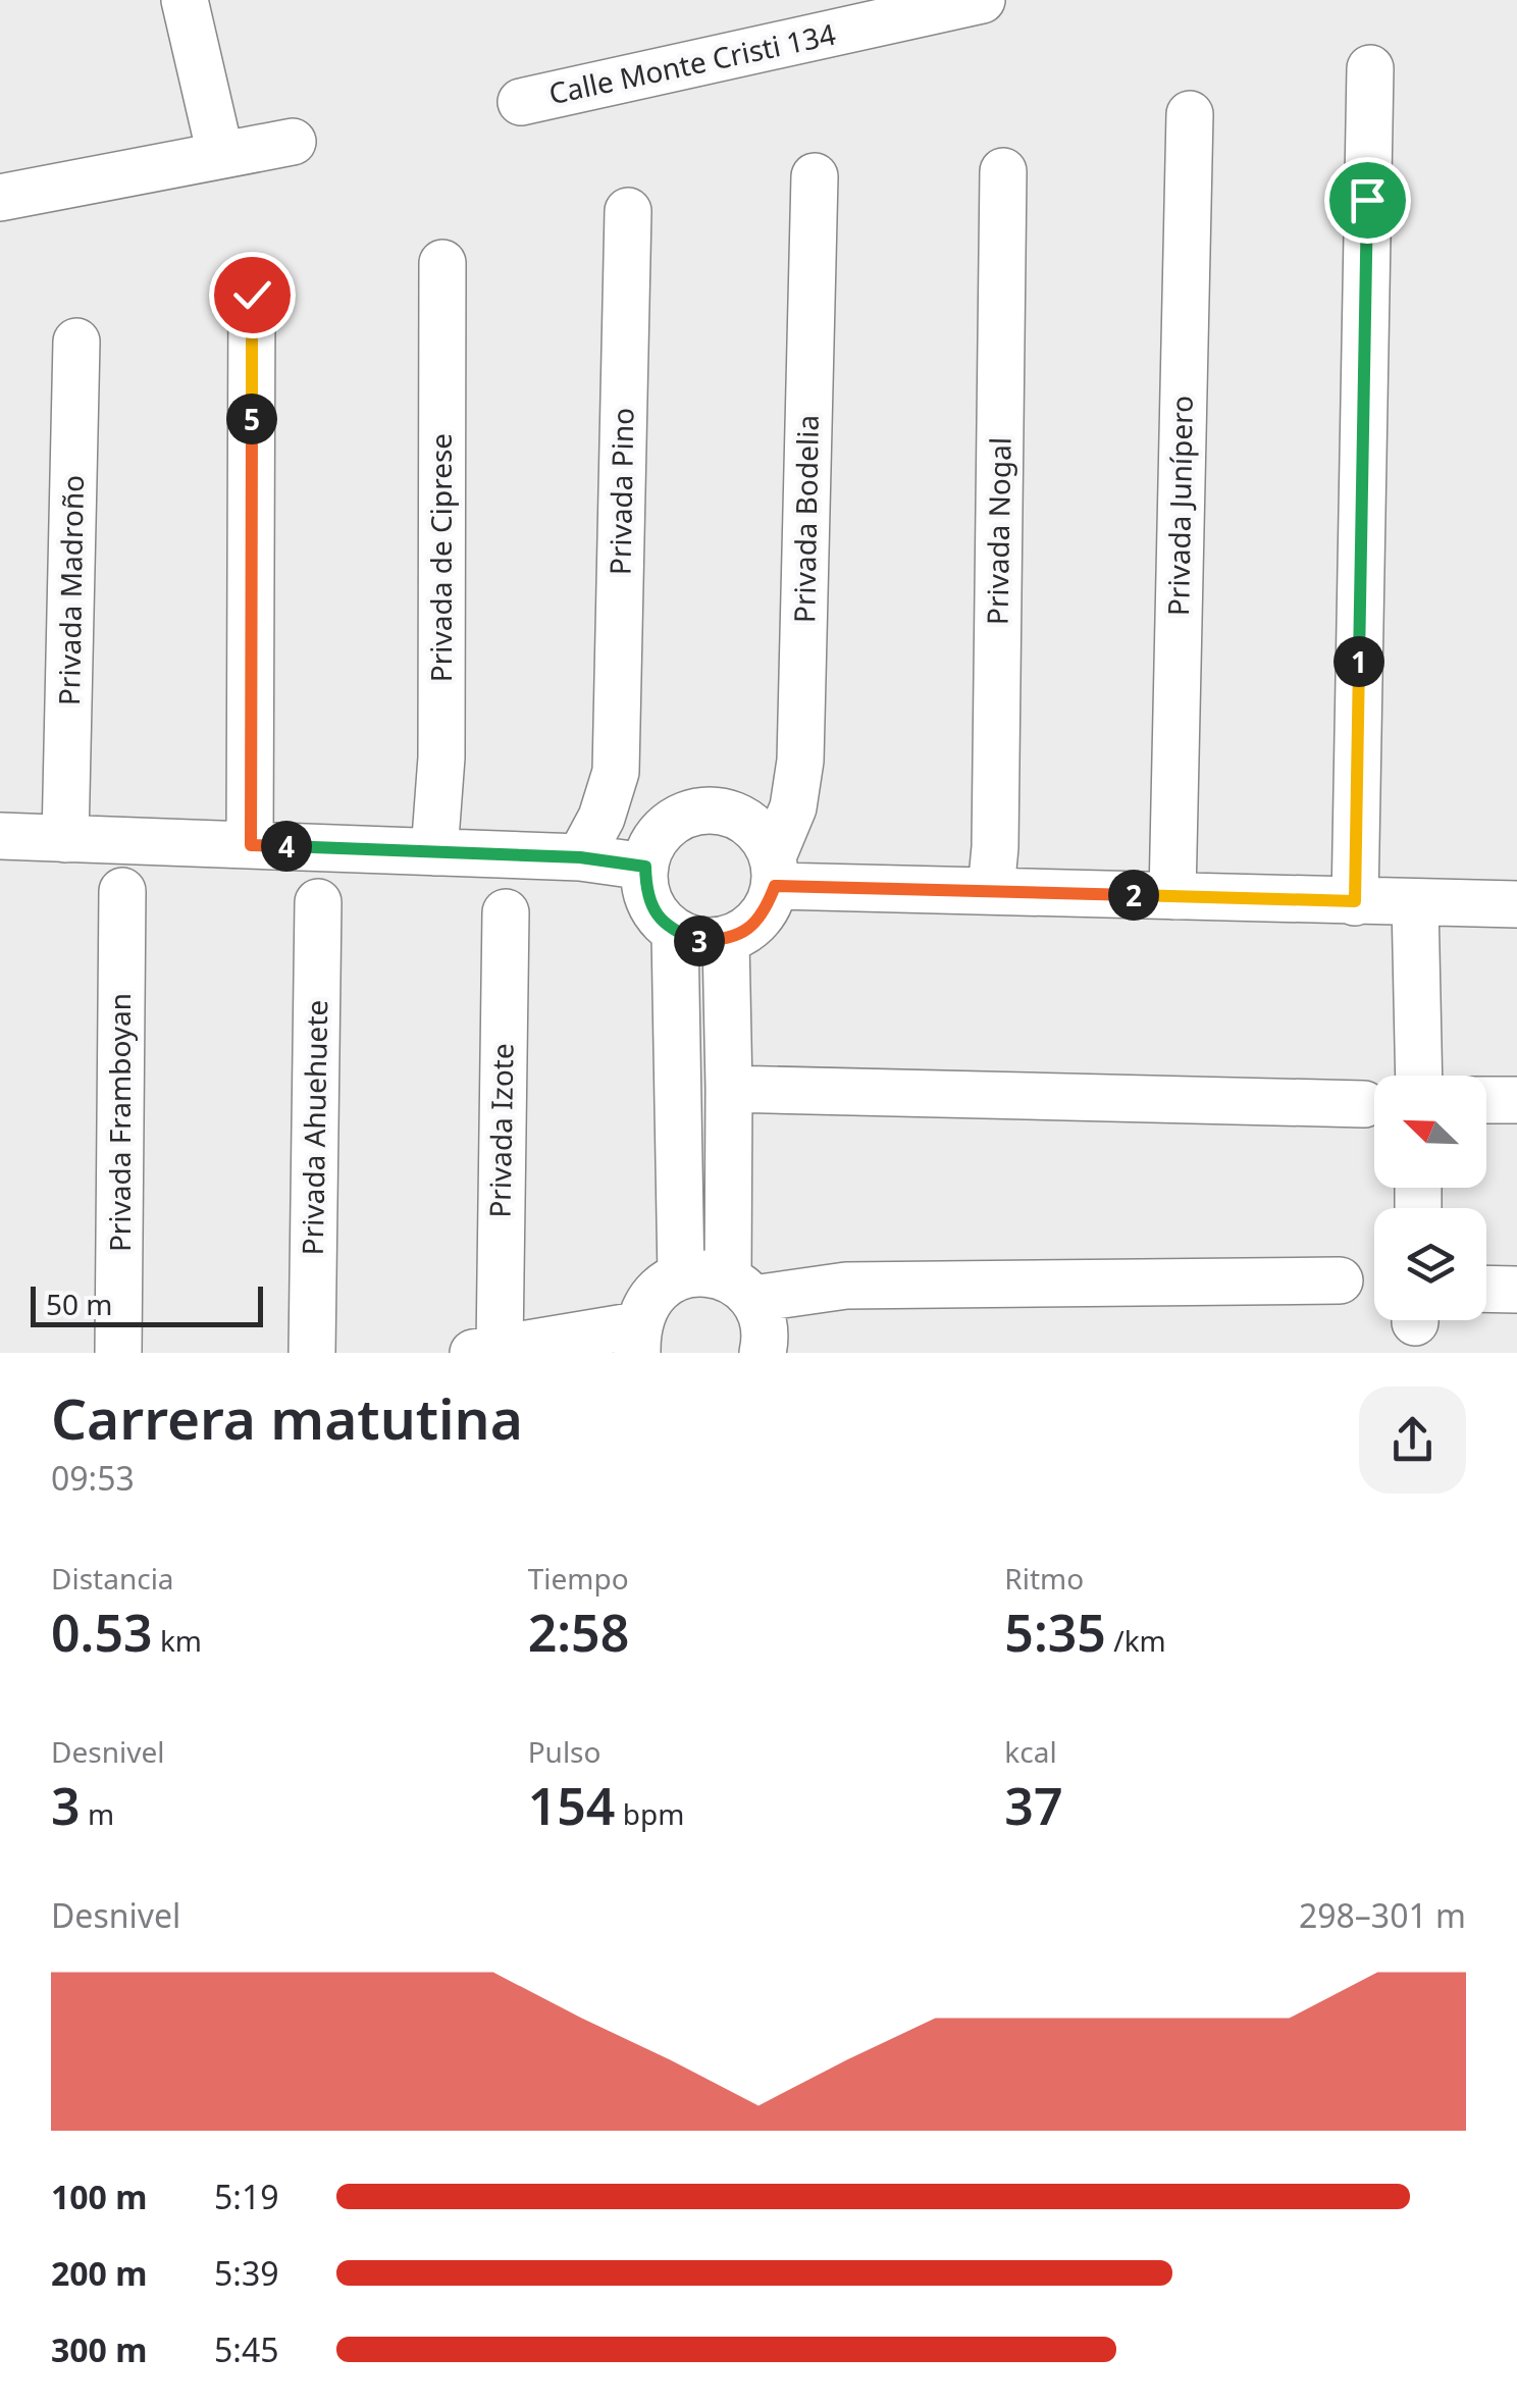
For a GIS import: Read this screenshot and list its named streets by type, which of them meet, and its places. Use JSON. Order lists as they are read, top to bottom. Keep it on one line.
{"streets":{"street":["Calle Monte Cristi 134","Privada Pino","Privada Junípero","Privada Bodelia","Privada Nogal","Privada de Ciprese","Privada Madroño","Privada Framboyan","Privada Ahuehuete","Privada Izote"]},"scale_bar":"50 m","north":"top left","page":{"pins":["5","1","4","2","3"],"scale":"50 m","heading":["Carrera matutina","09:53"],"stats":[["Distancia","0.53 km"],["Tiempo","2:58"],["Ritmo","5:35 /km"],["Desnivel","3 m"],["Pulso","154 bpm"],["kcal","37"]],"chart":["Desnivel","298–301 m"],"list":[{"name":"100 m","note":"5:19"},{"name":"200 m","note":"5:39"},{"name":"300 m","note":"5:45"}]}}
